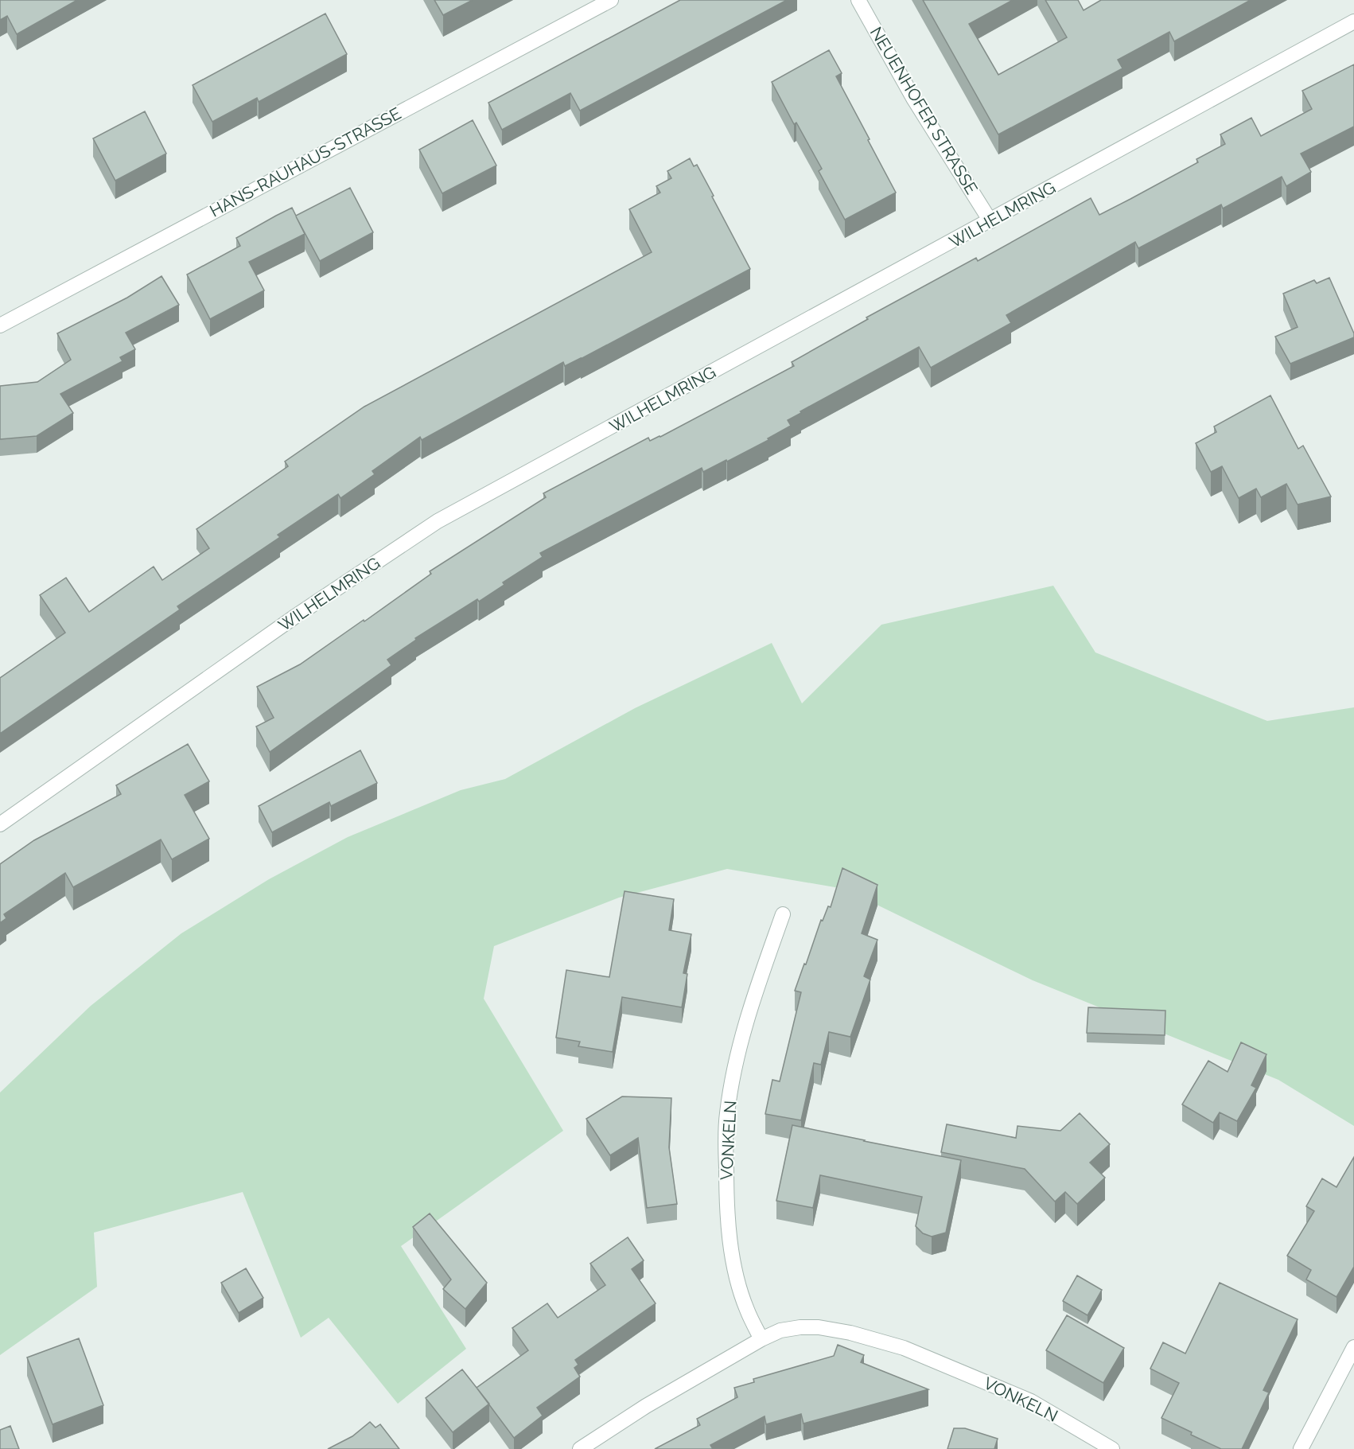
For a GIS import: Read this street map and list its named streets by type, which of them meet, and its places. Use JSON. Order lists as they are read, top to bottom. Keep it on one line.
{"streets":{"street":["NEUENHOFER STRASSE","HANS-RAUHAUS-STRASSE","WILHELMRING","VONKELN"]},"crossings":[["NEUENHOFER STRASSE","WILHELMRING"]]}
